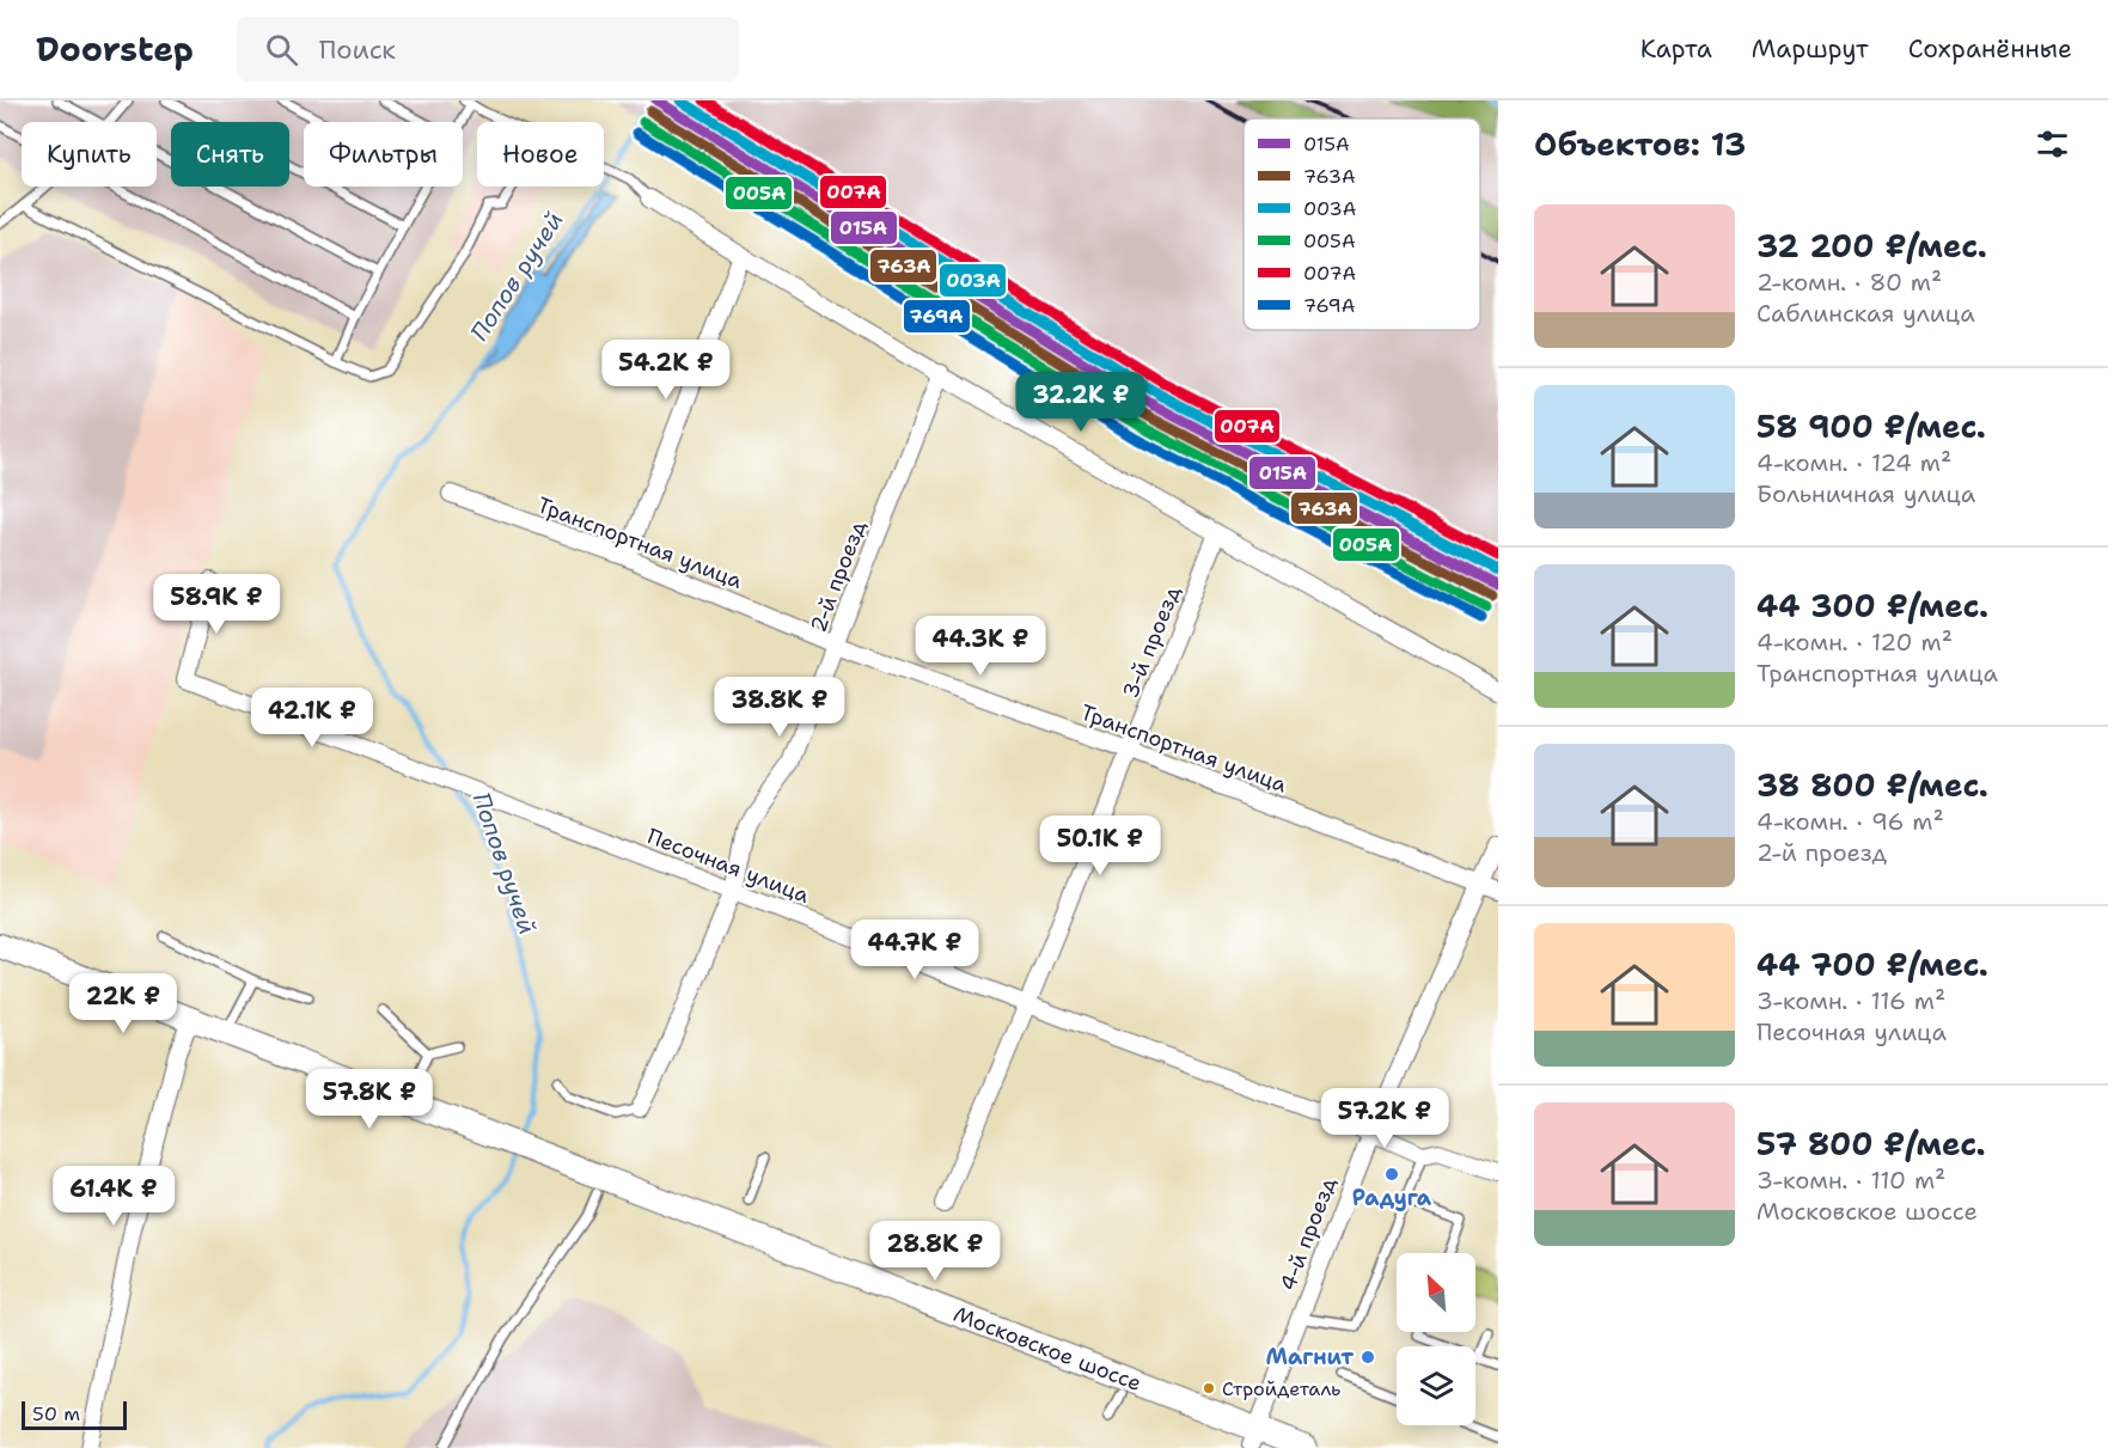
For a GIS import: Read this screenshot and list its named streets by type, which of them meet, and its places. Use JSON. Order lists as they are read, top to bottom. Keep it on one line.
{"streets":{"main road":["Московское шоссе"],"street":["Транспортная улица","2-й проезд","3-й проезд","Песочная улица","4-й проезд"]},"crossings":[["Транспортная улица","2-й проезд"],["Транспортная улица","3-й проезд"],["Транспортная улица","4-й проезд"],["2-й проезд","Песочная улица"],["3-й проезд","Песочная улица"],["Песочная улица","4-й проезд"],["4-й проезд","Московское шоссе"]],"water":["Попов ручей"],"places":["Радуга","Магнит","Стройдеталь"],"lines":["transit line 015А","transit line 003А","transit line 007А","transit line 763А","transit line 005А","transit line 769А"],"legend":["015А","763А","003А","005А","007А","769А"],"scale_bar":"50 m","north":"top left","page":{"header":"Doorstep","search":"Поиск","nav":["Карта","Маршрут","Сохранённые"],"heading":"Объектов: 13","chip":["Купить","Снять","Фильтры","Новое"],"list":[{"name":"32 200 ₽/мес.","note":"2-комн. · 80 m² · Саблинская улица"},{"name":"58 900 ₽/мес.","note":"4-комн. · 124 m² · Больничная улица"},{"name":"44 300 ₽/мес.","note":"4-комн. · 120 m² · Транспортная улица"},{"name":"38 800 ₽/мес.","note":"4-комн. · 96 m² · 2-й проезд"},{"name":"44 700 ₽/мес.","note":"3-комн. · 116 m² · Песочная улица"},{"name":"57 800 ₽/мес.","note":"3-комн. · 110 m² · Московское шоссе"}],"price":["54.2K ₽","32.2K ₽","58.9K ₽","44.3K ₽","38.8K ₽","42.1K ₽","50.1K ₽","44.7K ₽","22K ₽","57.8K ₽","57.2K ₽","61.4K ₽","28.8K ₽"],"scale":"50 m"}}
